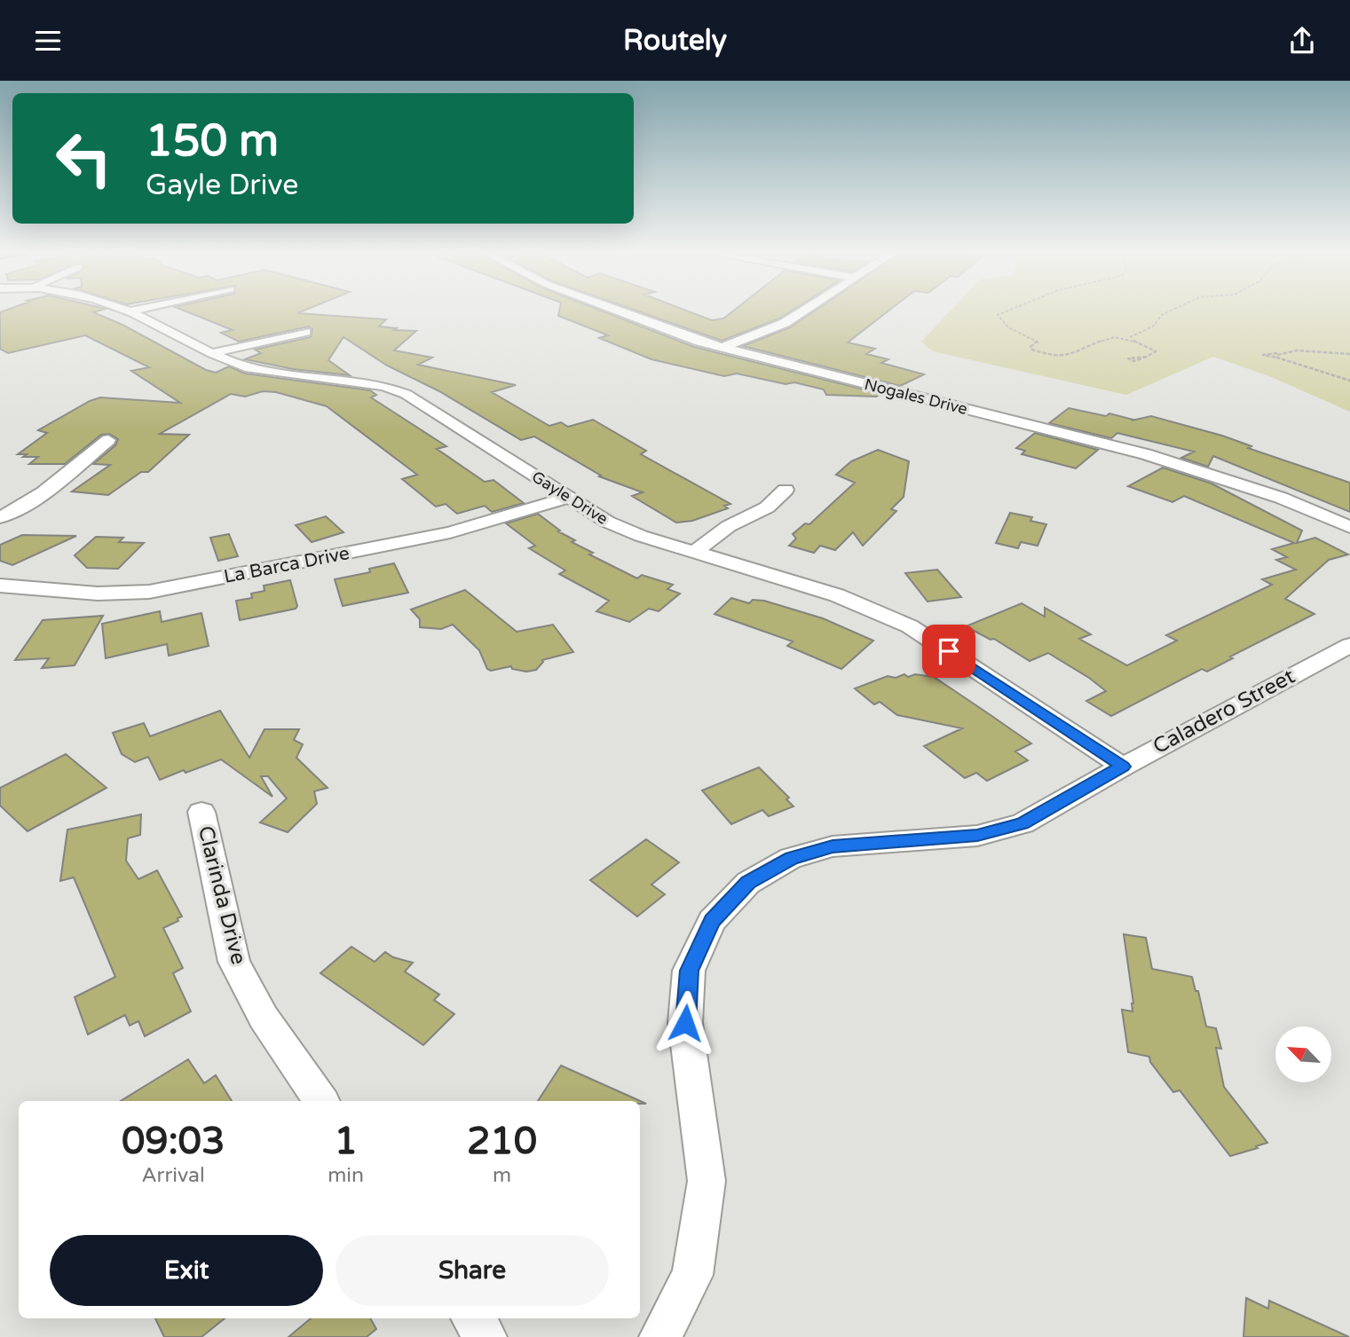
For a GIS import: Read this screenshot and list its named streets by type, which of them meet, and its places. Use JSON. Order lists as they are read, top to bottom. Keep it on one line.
{"streets":{"street":["Nogales Drive","Gayle Drive","La Barca Drive","Caladero Street","Clarinda Drive"]},"crossings":[["Gayle Drive","La Barca Drive"],["Gayle Drive","Caladero Street"]],"north":"top left","page":{"header":"Routely","turn":["150 m","Gayle Drive"],"eta":["09:03","Arrival","1","min","210","m"],"buttons":["Exit","Share"]}}
